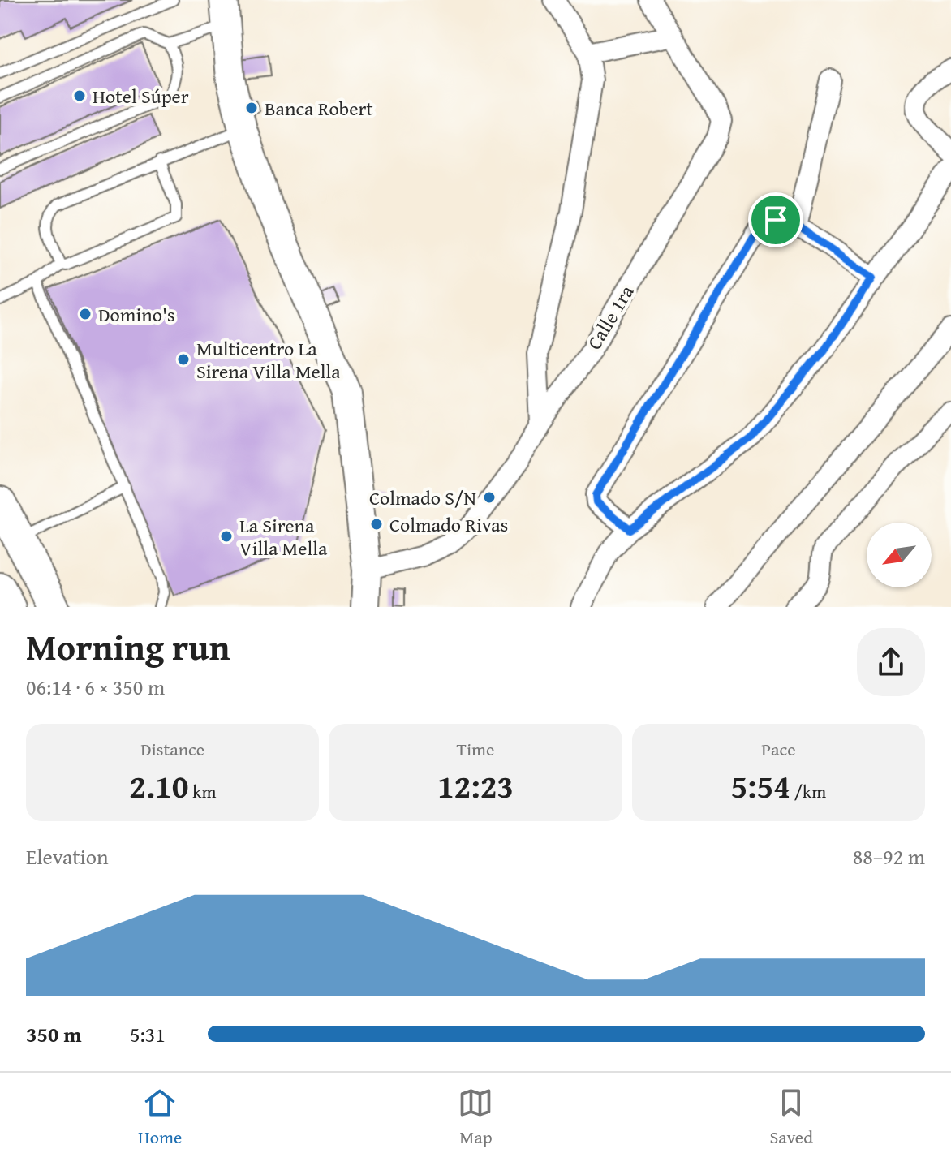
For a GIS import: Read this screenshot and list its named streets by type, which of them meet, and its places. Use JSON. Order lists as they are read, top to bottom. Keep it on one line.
{"streets":{"street":["Calle 1ra"]},"places":["Hotel Súper","Banca Robert","Domino's","Multicentro La Sirena Villa Mella","Colmado S/N","Colmado Rivas","La Sirena Villa Mella"],"north":"bottom left","page":{"heading":["Morning run","06:14 · 6 × 350 m"],"stats":[["Distance","2.10 km"],["Time","12:23"],["Pace","5:54 /km"]],"chart":["Elevation","88–92 m"],"list":[{"name":"350 m","note":"5:31"}],"tabs":["Home","Map","Saved"]}}
